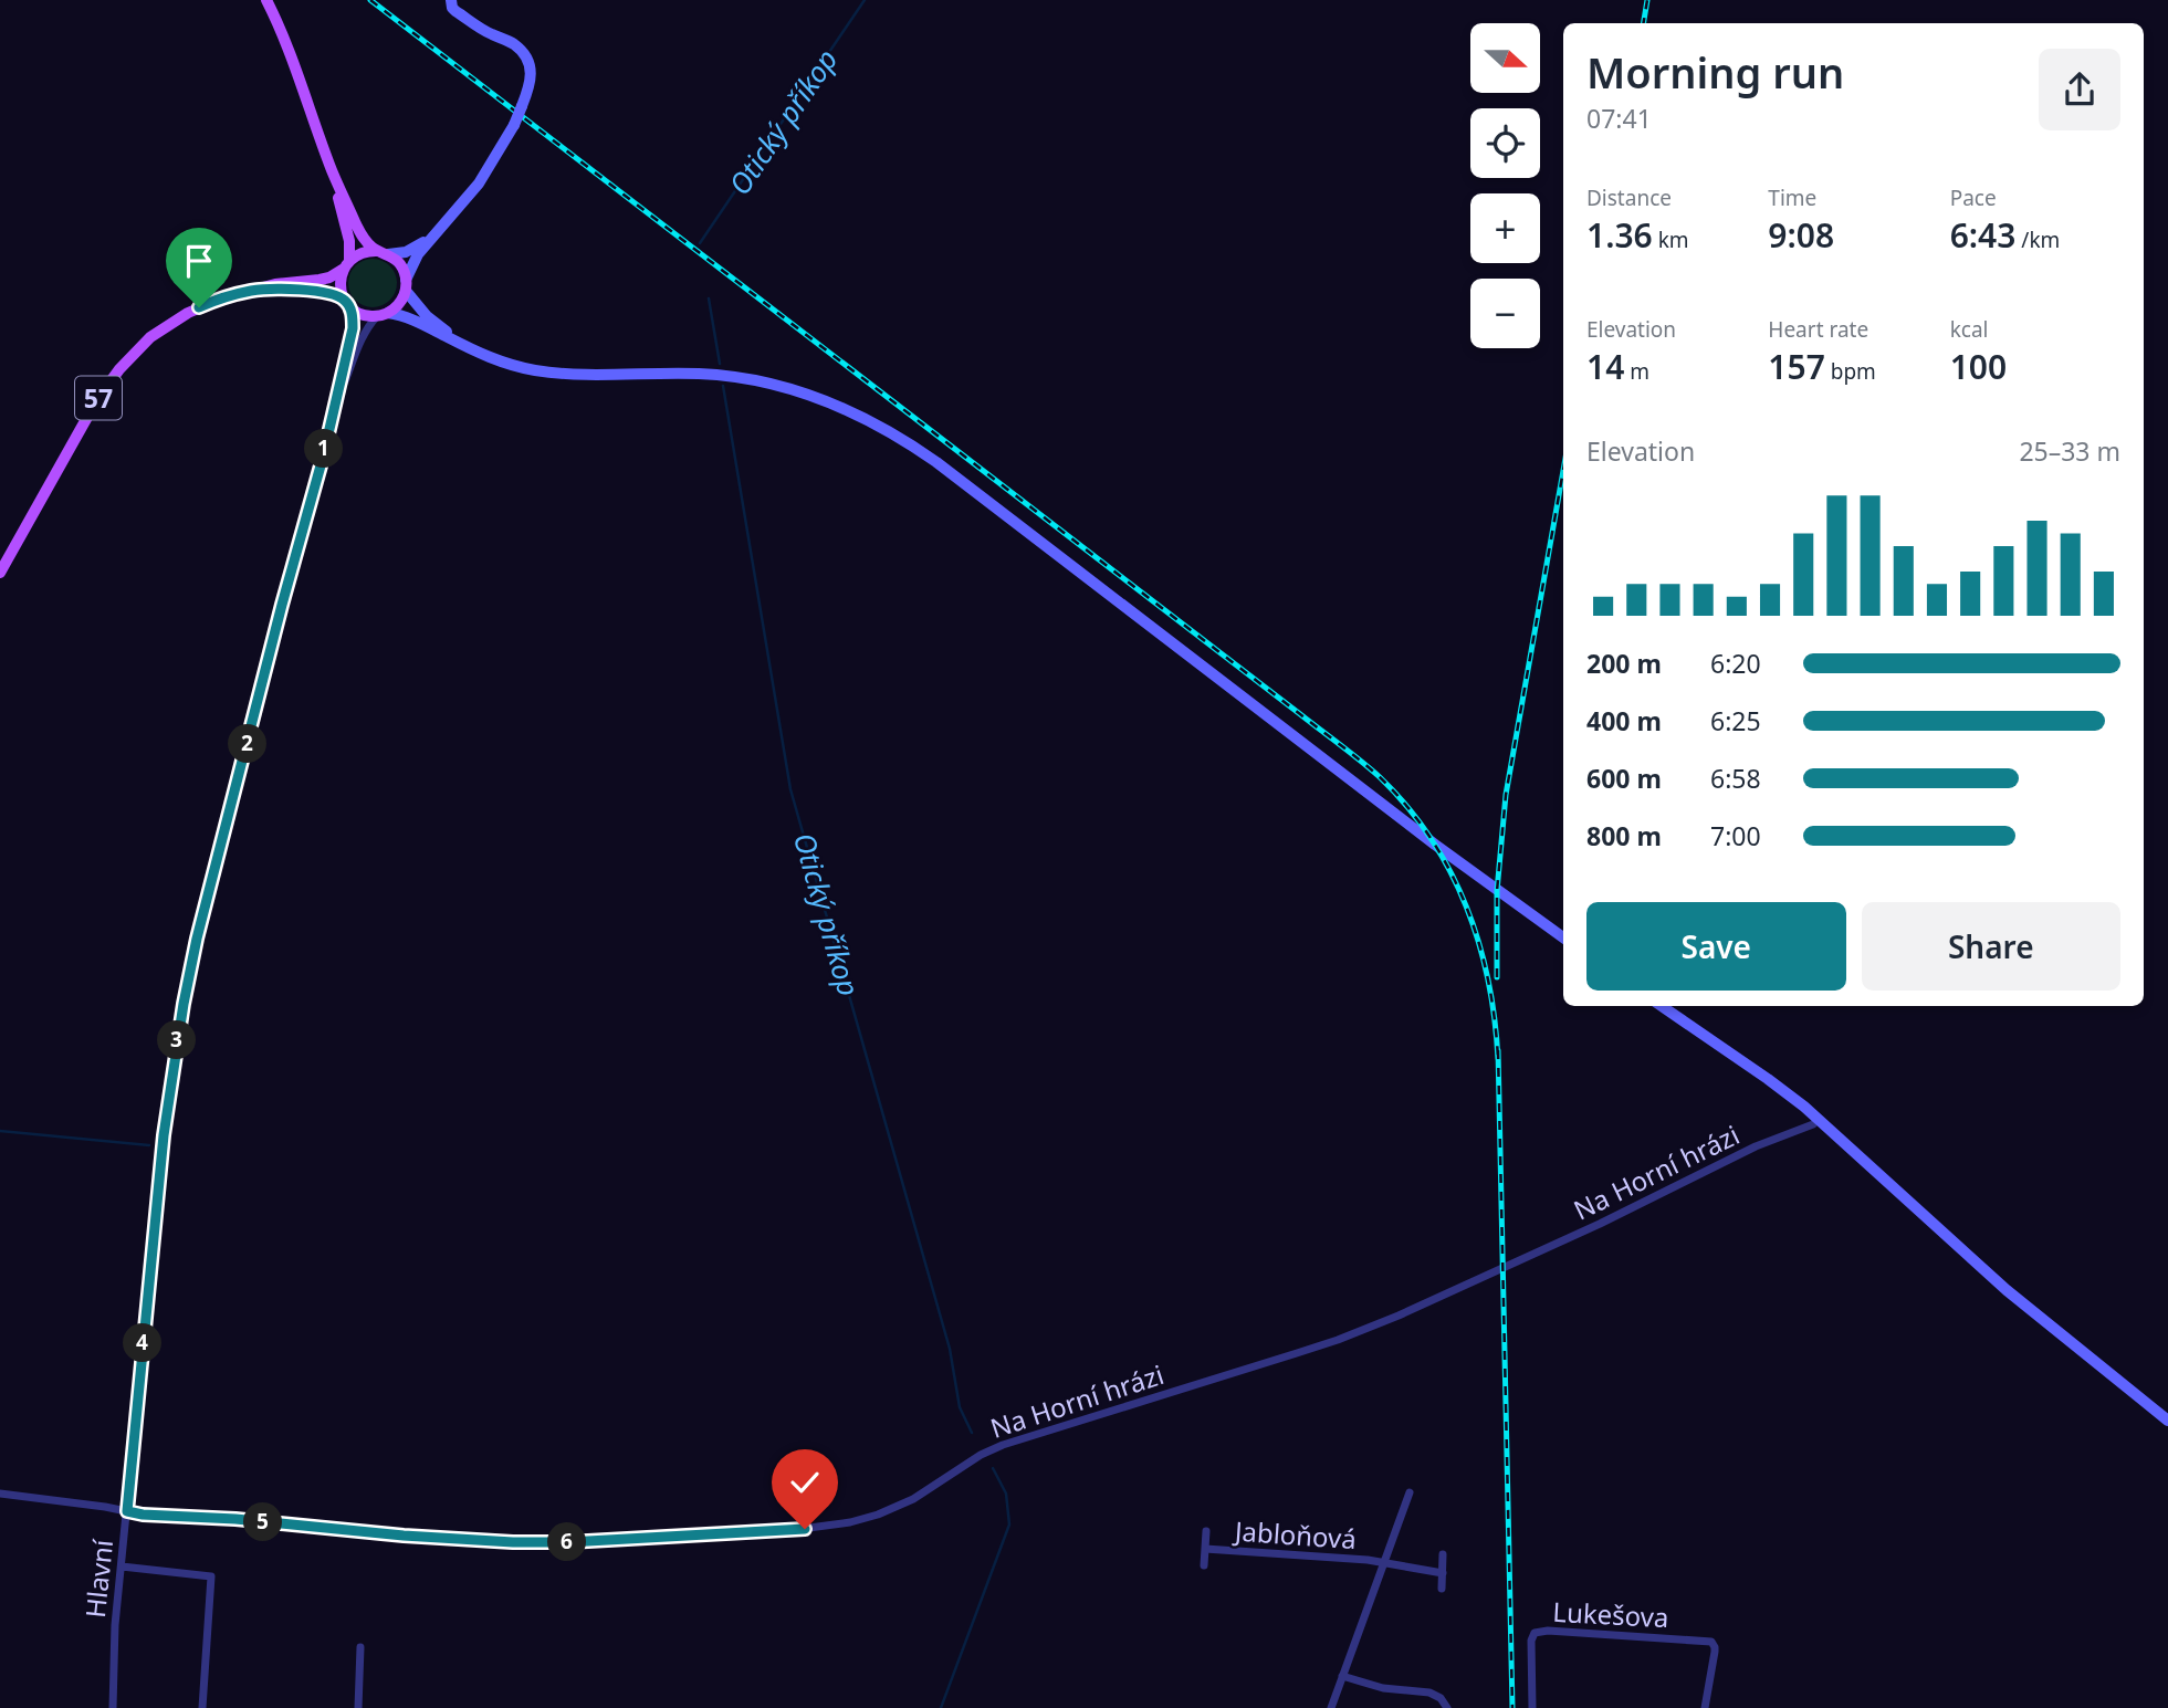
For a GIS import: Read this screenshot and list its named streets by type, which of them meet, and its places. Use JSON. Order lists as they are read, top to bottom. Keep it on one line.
{"streets":{"main road":["57"],"street":["Na Horní hrázi","Jabloňová","Hlavní","Lukešova"]},"crossings":[["57","Hlavní"],["Na Horní hrázi","Hlavní"]],"water":["Otický příkop"],"north":"right","page":{"map_buttons":["+","−"],"heading":["Morning run","07:41"],"stats":[["Distance","1.36 km"],["Time","9:08"],["Pace","6:43 /km"],["Elevation","14 m"],["Heart rate","157 bpm"],["kcal","100"]],"chart":["Elevation","25–33 m"],"pins":["1","2","3","4","5","6"],"list":[{"name":"200 m","note":"6:20"},{"name":"400 m","note":"6:25"},{"name":"600 m","note":"6:58"},{"name":"800 m","note":"7:00"}],"buttons":["Save","Share"]}}
